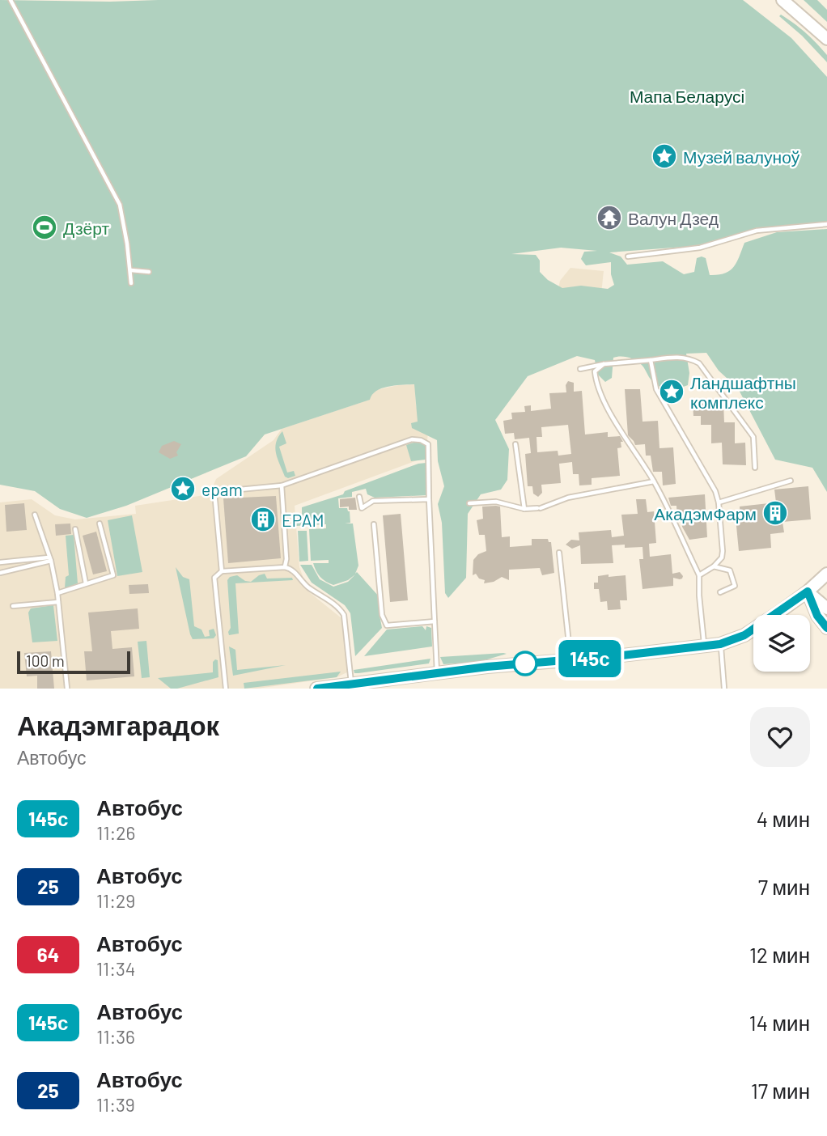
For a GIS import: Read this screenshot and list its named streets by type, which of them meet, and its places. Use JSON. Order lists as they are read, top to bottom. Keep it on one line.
{"parks":["Мапа Беларусі"],"places":{"place":["Музей валуноў","Ландшафтны комплекс","epam"],"temple":["Валун Дзед"],"sports":["Дзёрт"],"building":["АкадэмФарм","EPAM"]},"lines":["bus line 145с"],"scale_bar":"100 m","page":{"on_map":"145с","scale":"100 m","heading":["Акадэмгарадок","Автобус"],"list":[{"mark":"145с","name":"Автобус","note":"11:26","value":"4 мин"},{"mark":"25","name":"Автобус","note":"11:29","value":"7 мин"},{"mark":"64","name":"Автобус","note":"11:34","value":"12 мин"},{"mark":"145с","name":"Автобус","note":"11:36","value":"14 мин"},{"mark":"25","name":"Автобус","note":"11:39","value":"17 мин"}]}}
